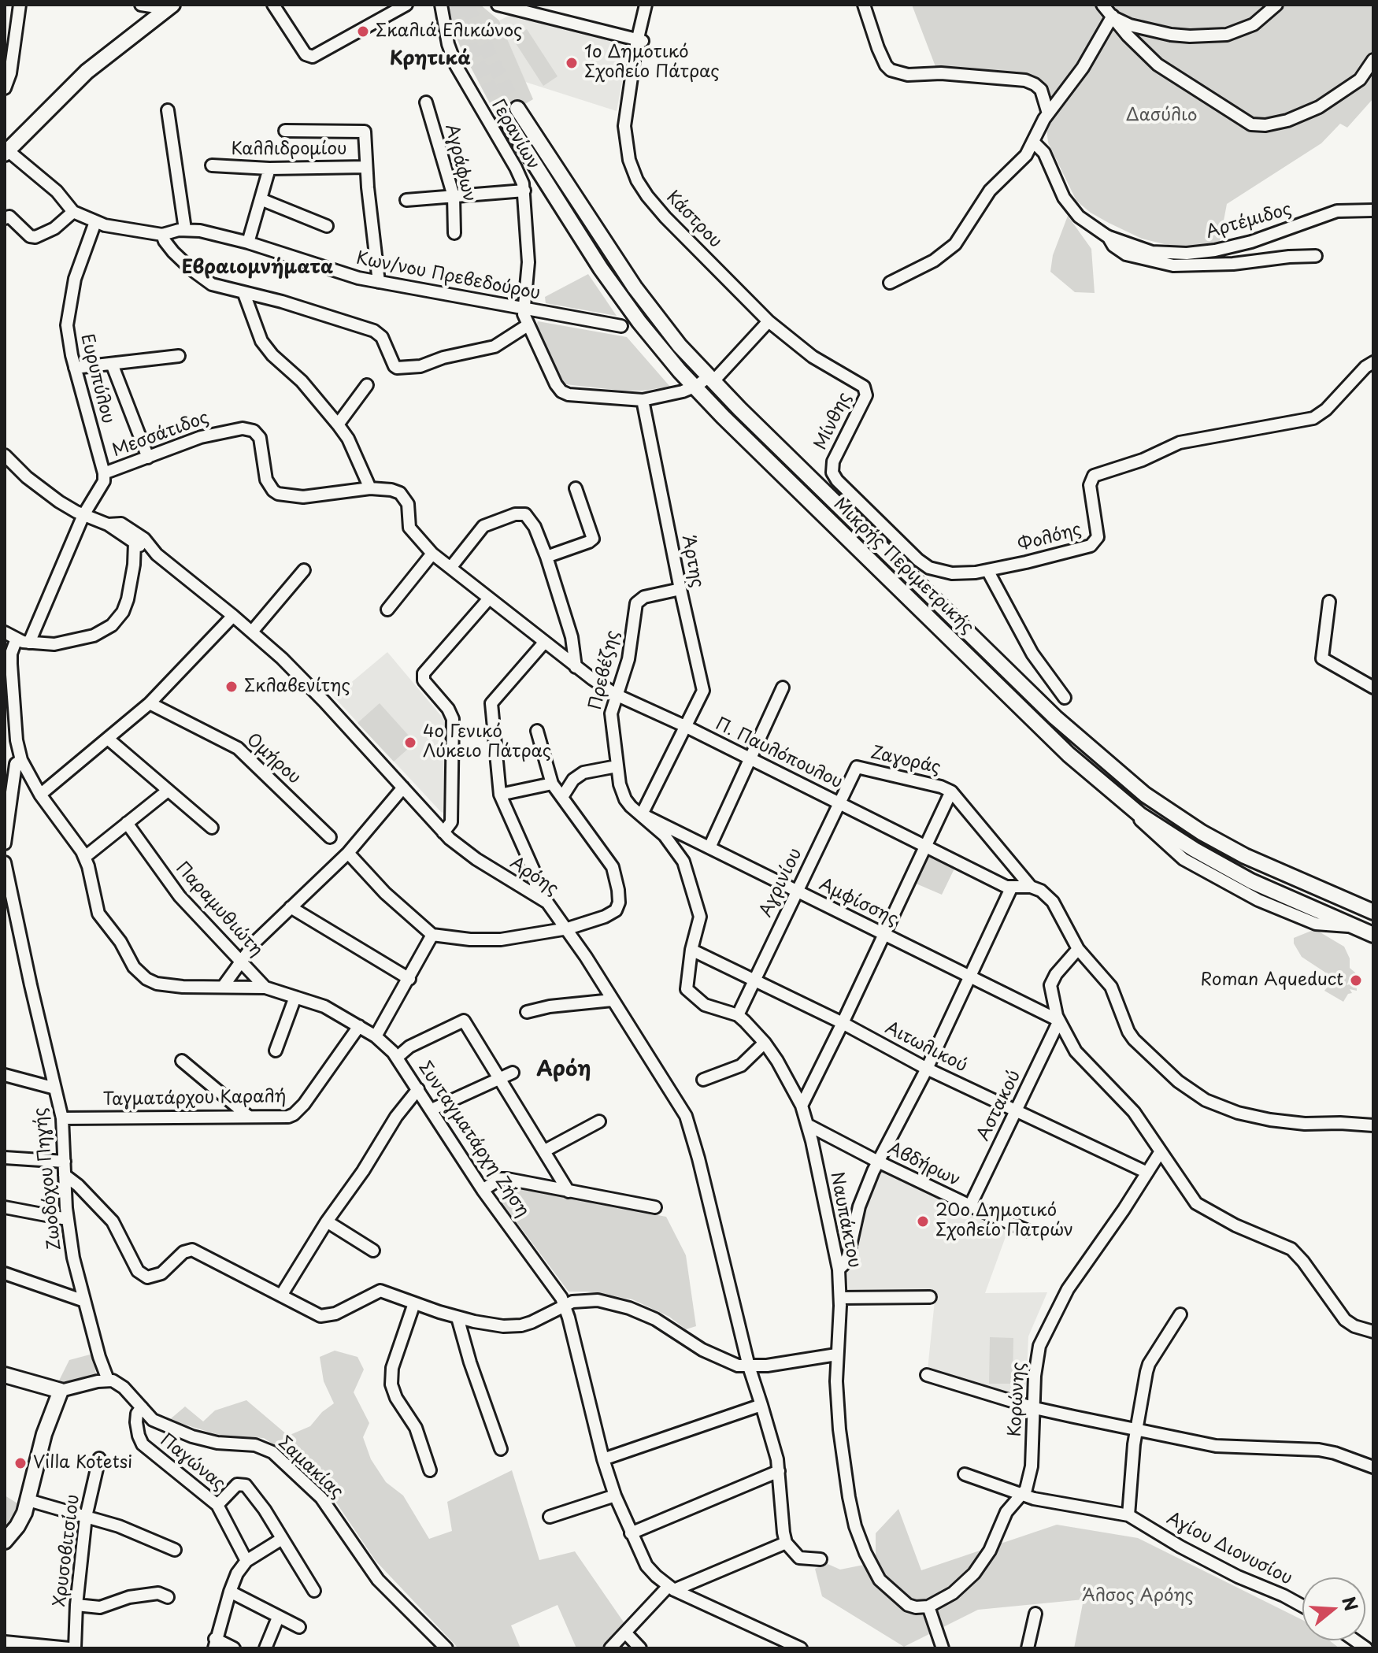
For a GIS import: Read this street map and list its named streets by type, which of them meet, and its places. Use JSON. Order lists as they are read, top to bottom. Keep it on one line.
{"streets":{"main road":["Μικρής Περιμετρικής"],"street":["Γερανίων","Καλλιδρομίου","Αγράφων","Κάστρου","Αρτέμιδος","Κων/νου Πρεβεδούρου","Ευρυπύλου","Μίνθης","Μεσσάτιδος","Φολόης","Άρτης","Πρεβέζης","Π. Παυλόπουλου","Ομήρου","Ζαγοράς","Αρόης","Αγρινίου","Αμφίσσης","Παραμυθιώτη","Αιτωλικού","Ταγματάρχου Καραλή","Αστακού","Συνταγματάρχη Ζήση","Αβδήρων","Ζωοδόχου Πηγής","Ναυπάκτου","Κορώνης","Παγώνας","Σαμακίας","Αγίου Διονυσίου","Χρυσοβιτσίου"]},"crossings":[["Γερανίων","Κων/νου Πρεβεδούρου"],["Κάστρου","Μίνθης"],["Ευρυπύλου","Μεσσάτιδος"],["Μίνθης","Φολόης"],["Μεσσάτιδος","Π. Παυλόπουλου"],["Άρτης","Πρεβέζης"],["Άρτης","Π. Παυλόπουλου"],["Άρτης","Αμφίσσης"],["Πρεβέζης","Π. Παυλόπουλου"],["Πρεβέζης","Αγρινίου"],["Πρεβέζης","Αμφίσσης"],["Πρεβέζης","Αιτωλικού"],["Πρεβέζης","Ναυπάκτου"],["Π. Παυλόπουλου","Αγρινίου"],["Ζαγοράς","Αγρινίου"],["Αγρινίου","Αμφίσσης"],["Αγρινίου","Αιτωλικού"],["Αγρινίου","Ναυπάκτου"],["Αμφίσσης","Αστακού"],["Παραμυθιώτη","Συνταγματάρχη Ζήση"],["Αιτωλικού","Αστακού"],["Αιτωλικού","Κορώνης"],["Ταγματάρχου Καραλή","Συνταγματάρχη Ζήση"],["Ταγματάρχου Καραλή","Ζωοδόχου Πηγής"],["Αστακού","Αβδήρων"],["Αβδήρων","Ναυπάκτου"],["Ζωοδόχου Πηγής","Σαμακίας"],["Ναυπάκτου","Κορώνης"],["Παγώνας","Σαμακίας"]],"districts":["Κρητικά","Εβραιομνήματα","Αρόη"],"parks":["Δασύλιο","Άλσος Αρόης"],"places":["Σκαλιά Ελικώνος","1ο Δημοτικό Σχολείο Πάτρας","Σκλαβενίτης","4ο Γενικό Λύκειο Πάτρας","Roman Aqueduct","20ο Δημοτικό Σχολείο Πατρών","Villa Kotetsi"],"north":"right"}
